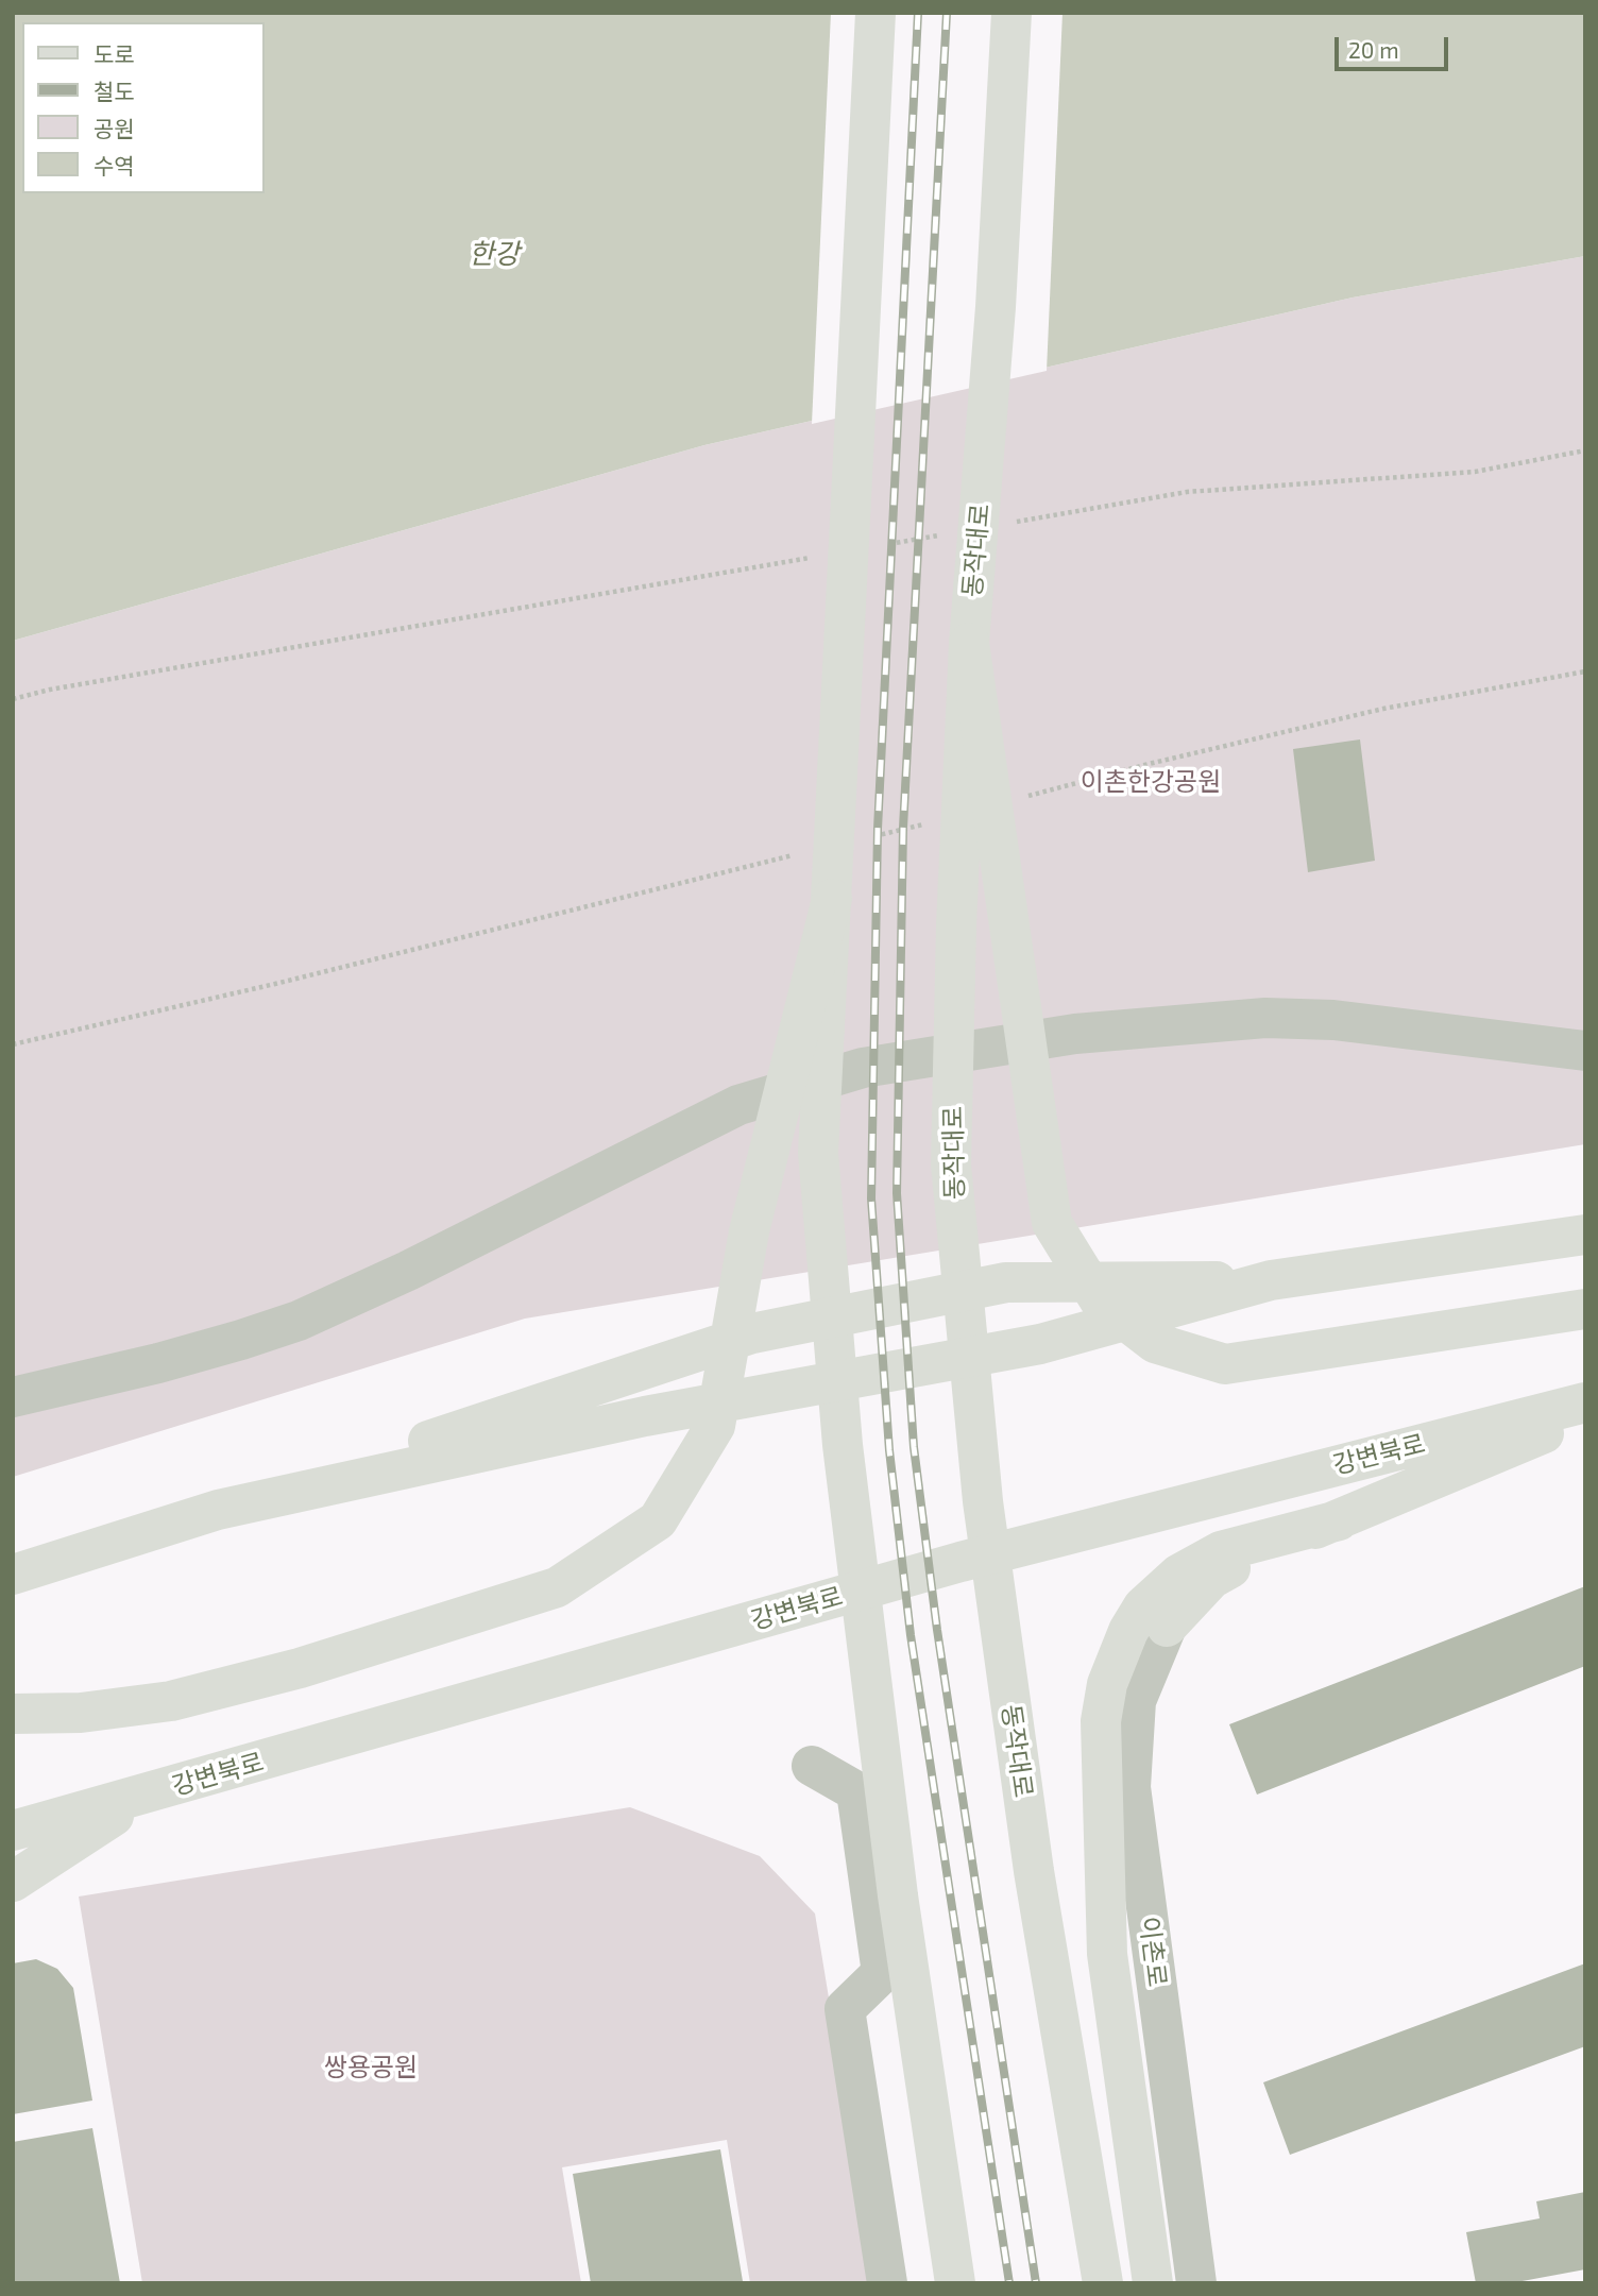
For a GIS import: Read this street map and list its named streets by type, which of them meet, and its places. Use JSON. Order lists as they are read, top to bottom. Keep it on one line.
{"streets":{"main road":["동작대로","강변북로"],"street":["이촌로"]},"water":["한강"],"parks":["이촌한강공원","쌍용공원"],"legend":["도로","철도","공원","수역"],"scale_bar":"20 m"}
